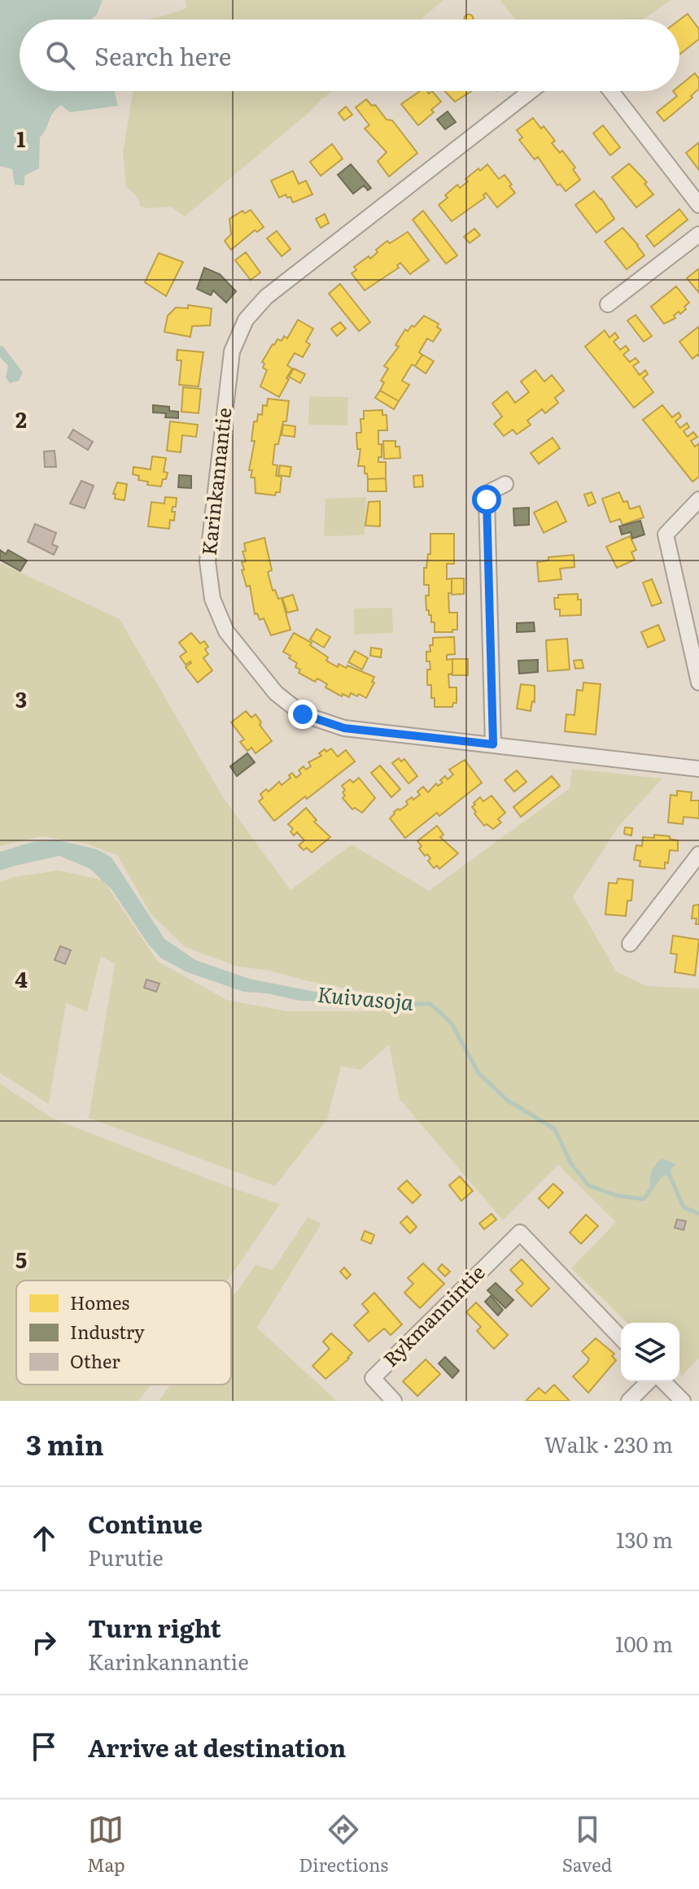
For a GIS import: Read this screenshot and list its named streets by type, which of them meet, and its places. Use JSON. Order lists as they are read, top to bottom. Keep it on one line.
{"streets":{"street":["Karinkannantie","Rykmannintie"]},"water":["Kuivasoja"],"legend":["Homes","Industry","Other"],"page":{"search":"Search here","heading":["3 min","Walk · 230 m"],"list":[["Continue","Purutie","130 m"],["Turn right","Karinkannantie","100 m"],"Arrive at destination"],"nav":["Map","Directions","Saved"]},"grid":{"rows":["1","2","3","4","5"]}}
